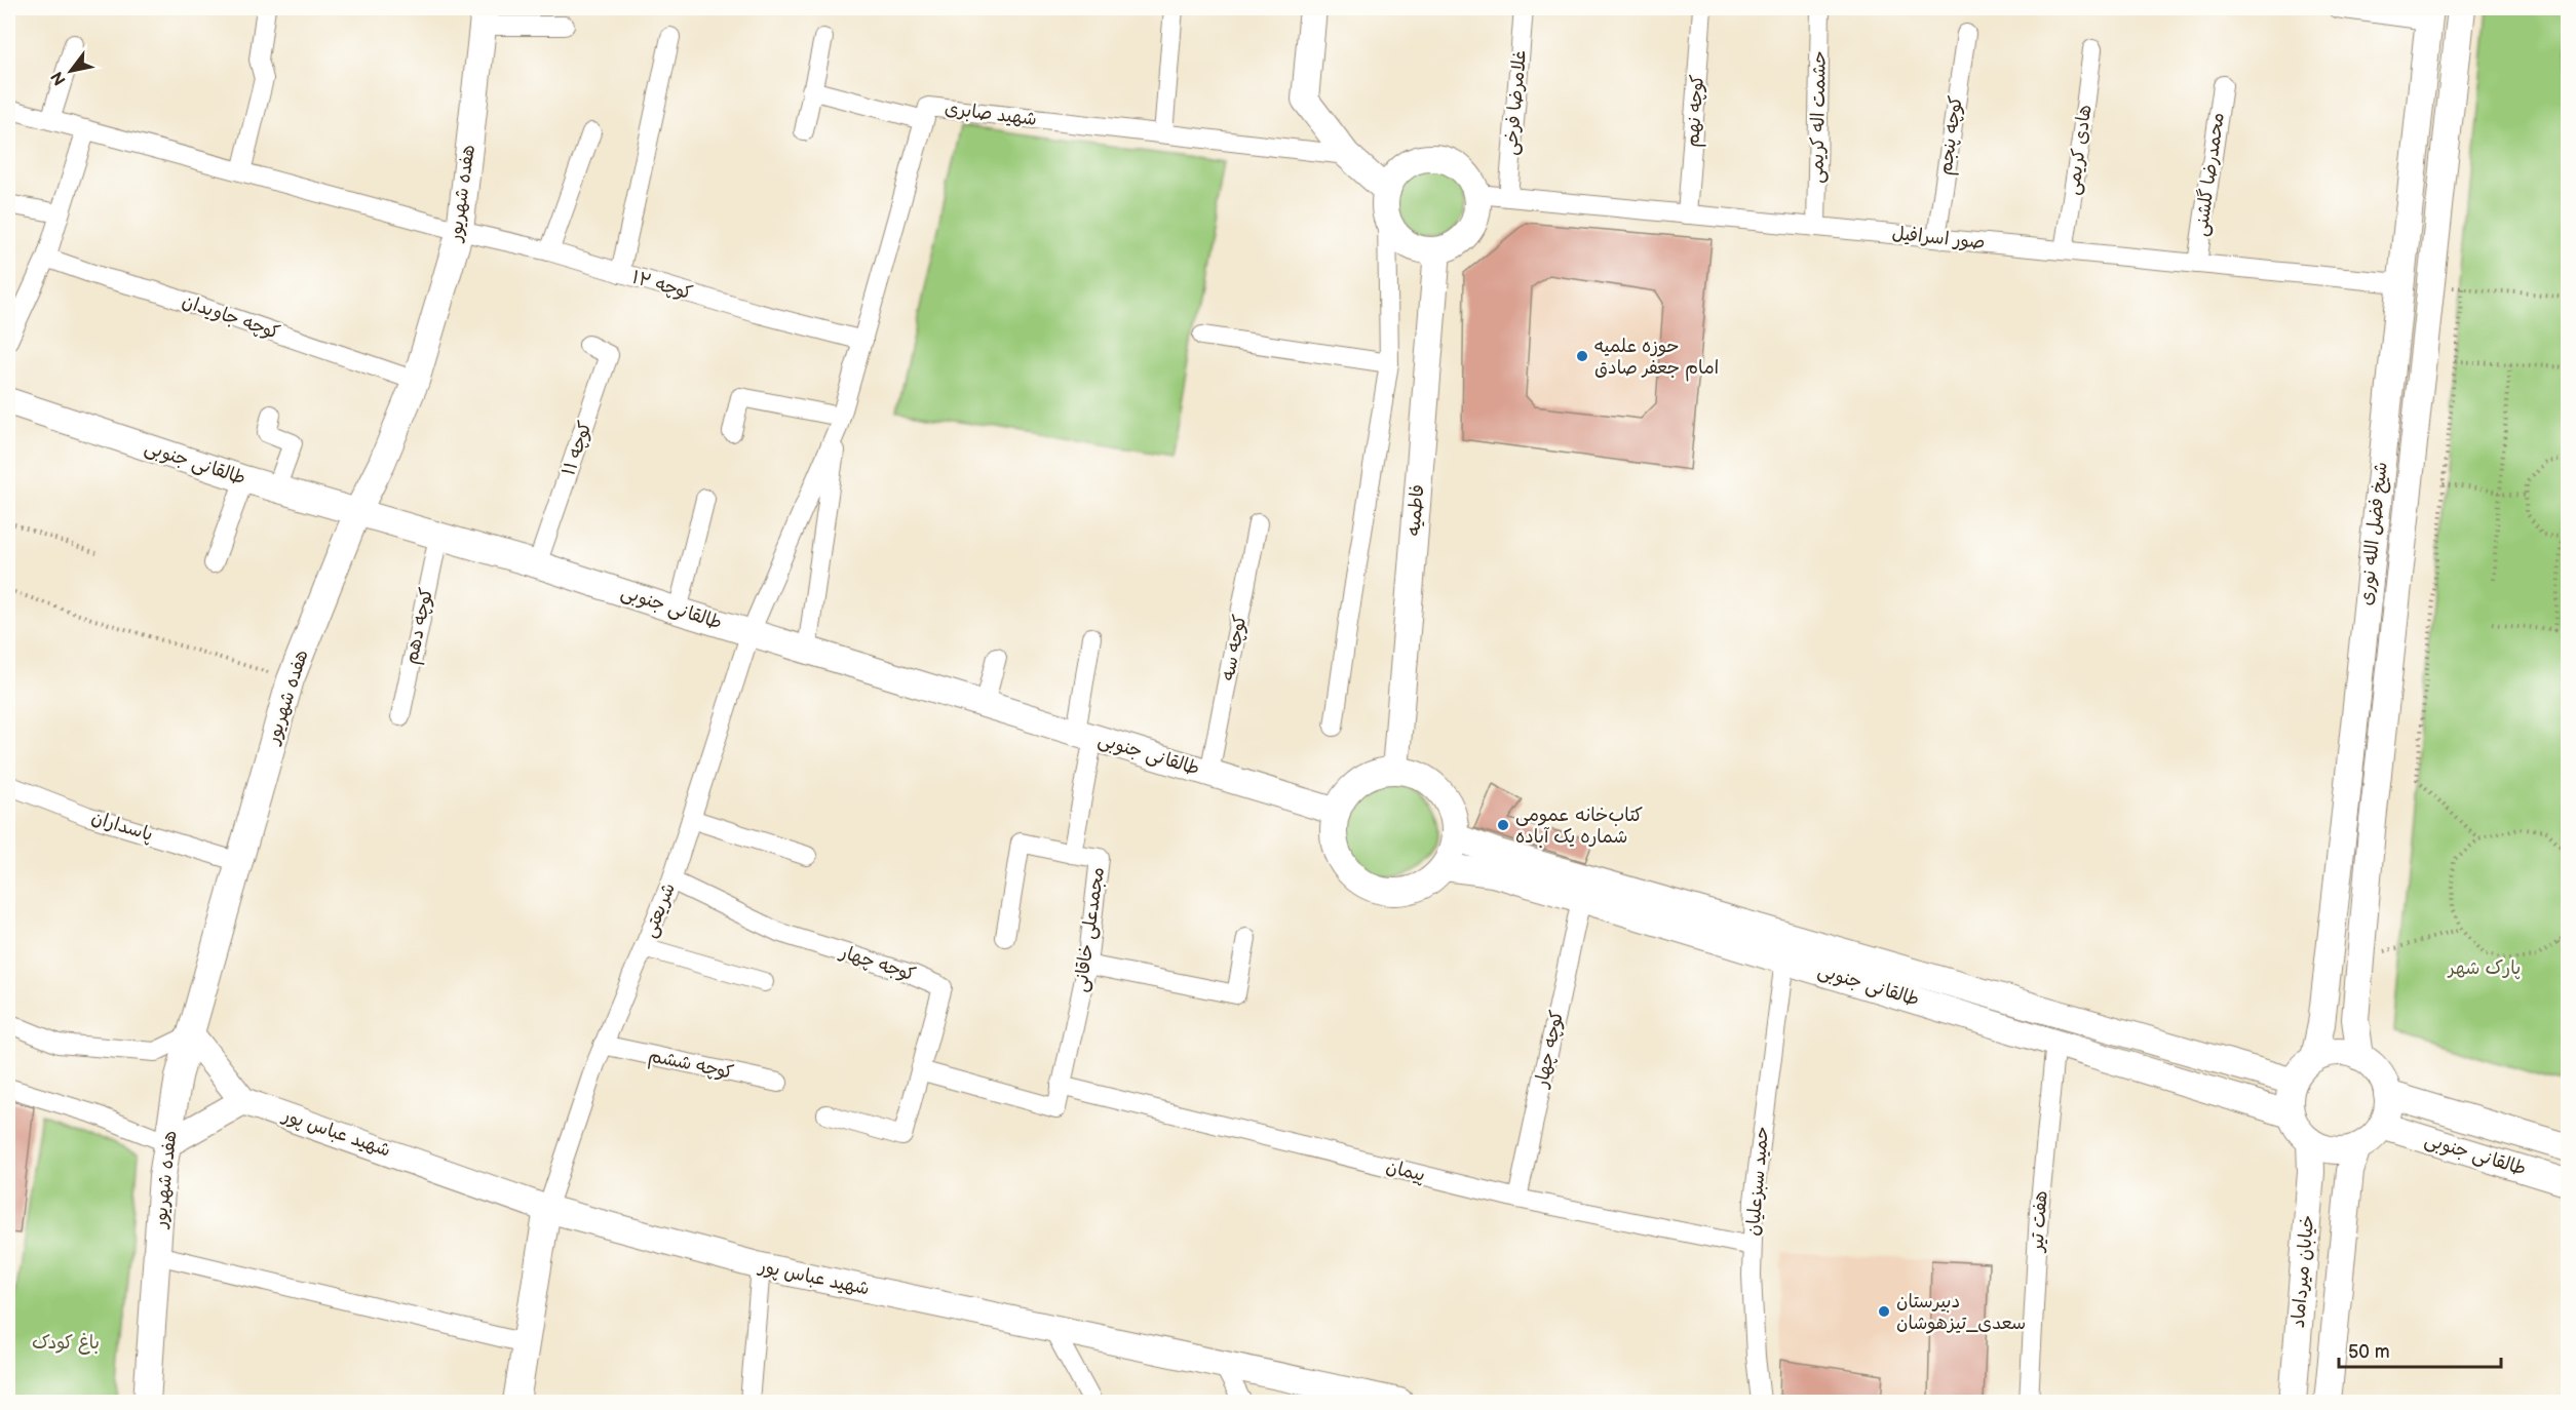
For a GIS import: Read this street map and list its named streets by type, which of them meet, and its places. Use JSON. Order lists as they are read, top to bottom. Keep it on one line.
{"streets":{"main road":["هفده شهریور","طالقانی جنوبی","فاطمیه","شیخ فضل الله نوری","شریعتی","شهید عباس پور","خیابان میرداماد"],"street":["غلامرضا فرخی","کوچه نهم","شهید صابری","حشمت اله کریمی","کوچه پنجم","هادی کریمی","محمدرضا گلشنی","صور اسرافیل","کوچه ۱۲","کوچه جاویدان","کوچه ۱۱","کوچه دهم","کوچه سه","پاسداران","مجمدعلی خاقانی","کوجه چهار","کوچه چهار","کوچه ششم","پیمان","حمید سبزعلیان","هفت تیر"]},"crossings":[["غلامرضا فرخی","صور اسرافیل"],["کوچه نهم","صور اسرافیل"],["شهید صابری","کوچه ۱۲"],["شهید صابری","شریعتی"],["حشمت اله کریمی","صور اسرافیل"],["کوچه پنجم","صور اسرافیل"],["هادی کریمی","صور اسرافیل"],["محمدرضا گلشنی","صور اسرافیل"],["هفده شهریور","کوچه ۱۲"],["هفده شهریور","کوچه جاویدان"],["هفده شهریور","طالقانی جنوبی"],["هفده شهریور","پاسداران"],["صور اسرافیل","فاطمیه"],["صور اسرافیل","شیخ فضل الله نوری"],["کوچه ۱۱","طالقانی جنوبی"],["طالقانی جنوبی","فاطمیه"],["طالقانی جنوبی","شیخ فضل الله نوری"],["طالقانی جنوبی","کوچه دهم"],["طالقانی جنوبی","کوچه سه"],["طالقانی جنوبی","شریعتی"],["طالقانی جنوبی","مجمدعلی خاقانی"],["طالقانی جنوبی","کوچه چهار"],["طالقانی جنوبی","حمید سبزعلیان"],["طالقانی جنوبی","هفت تیر"],["طالقانی جنوبی","خیابان میرداماد"],["شیخ فضل الله نوری","خیابان میرداماد"],["شریعتی","کوجه چهار"],["شریعتی","کوچه ششم"],["شریعتی","شهید عباس پور"],["مجمدعلی خاقانی","کوجه چهار"],["مجمدعلی خاقانی","پیمان"],["کوچه چهار","پیمان"],["پیمان","حمید سبزعلیان"]],"parks":["پارک شهر","باغ کودک"],"places":["حوزه علمیه امام جعفر صادق","کتاب‌خانه عمومی شماره یک آباده","دبیرستان سعدی_تیزهوشان"],"scale_bar":"50 m","north":"bottom left"}
